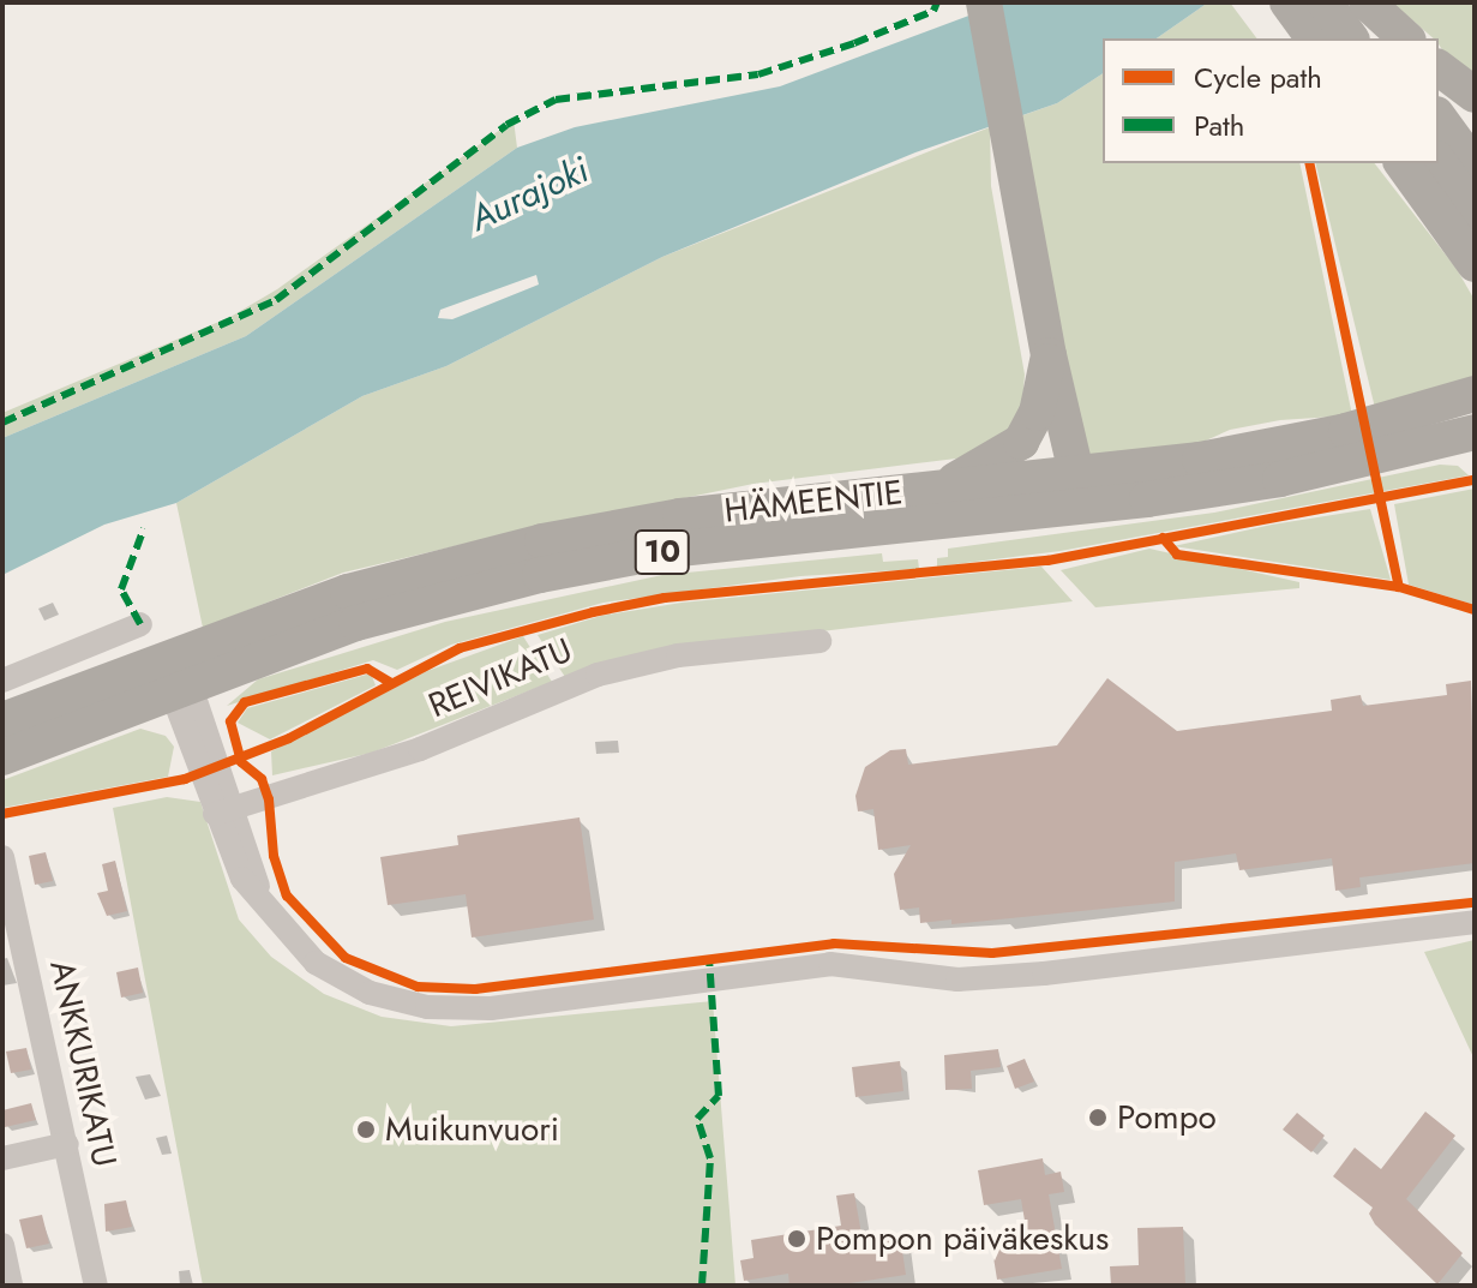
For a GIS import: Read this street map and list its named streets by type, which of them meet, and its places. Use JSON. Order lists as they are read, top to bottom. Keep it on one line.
{"streets":{"highway":["HÄMEENTIE","10"],"street":["REIVIKATU","ANKKURIKATU"]},"water":["Aurajoki"],"places":["Pompo","Muikunvuori","Pompon päiväkeskus"],"legend":["Cycle path","Path"]}
